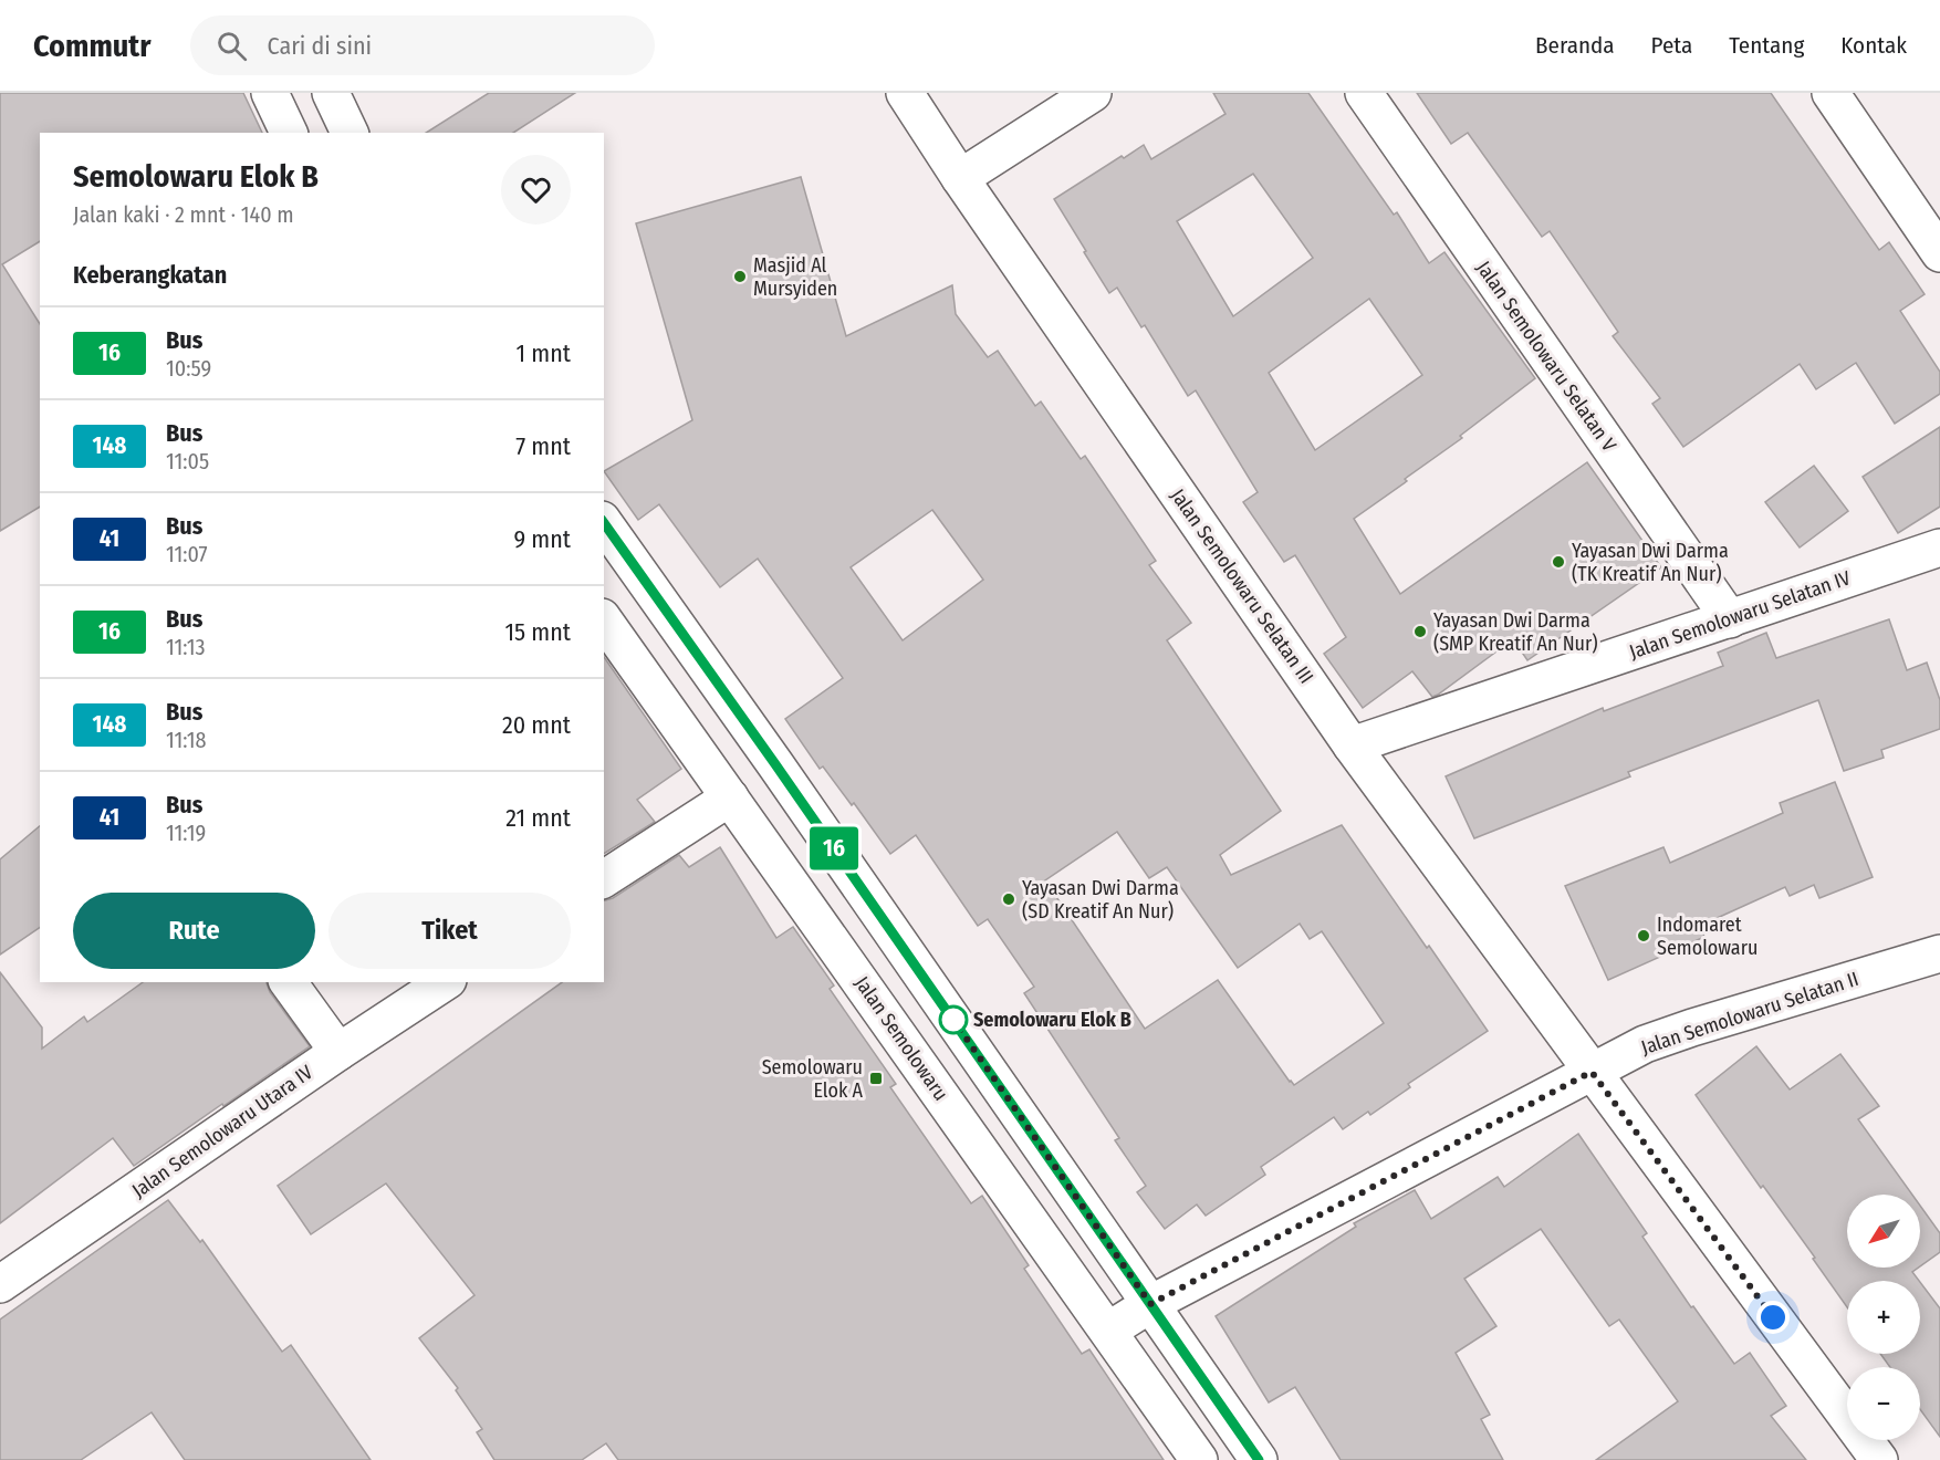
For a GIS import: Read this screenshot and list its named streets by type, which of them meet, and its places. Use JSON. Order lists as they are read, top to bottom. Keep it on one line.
{"streets":{"street":["Jalan Semolowaru Selatan V","Jalan Semolowaru Selatan III","Jalan Semolowaru Selatan IV","Jalan Semolowaru Selatan II","Jalan Semolowaru","Jalan Semolowaru Utara IV"]},"crossings":[["Jalan Semolowaru Selatan V","Jalan Semolowaru Selatan IV"],["Jalan Semolowaru Selatan III","Jalan Semolowaru Selatan IV"],["Jalan Semolowaru Selatan III","Jalan Semolowaru Selatan II"],["Jalan Semolowaru Selatan II","Jalan Semolowaru"]],"places":{"other":["Masjid Al Mursyiden","Yayasan Dwi Darma (TK Kreatif An Nur)","Yayasan Dwi Darma (SMP Kreatif An Nur)","Yayasan Dwi Darma (SD Kreatif An Nur)","Indomaret Semolowaru","Semolowaru Elok B"],"transit":["Semolowaru Elok A"]},"lines":["bus line 16"],"north":"bottom left","page":{"header":"Commutr","search":"Cari di sini","nav":["Beranda","Peta","Tentang","Kontak"],"on_map":"16","heading":[["Semolowaru Elok B","Jalan kaki · 2 mnt · 140 m"],"Keberangkatan"],"list":[{"mark":"16","name":"Bus","note":"10:59","value":"1 mnt"},{"mark":"148","name":"Bus","note":"11:05","value":"7 mnt"},{"mark":"41","name":"Bus","note":"11:07","value":"9 mnt"},{"mark":"16","name":"Bus","note":"11:13","value":"15 mnt"},{"mark":"148","name":"Bus","note":"11:18","value":"20 mnt"},{"mark":"41","name":"Bus","note":"11:19","value":"21 mnt"}],"buttons":["Rute","Tiket"],"map_buttons":["+","−"]}}
